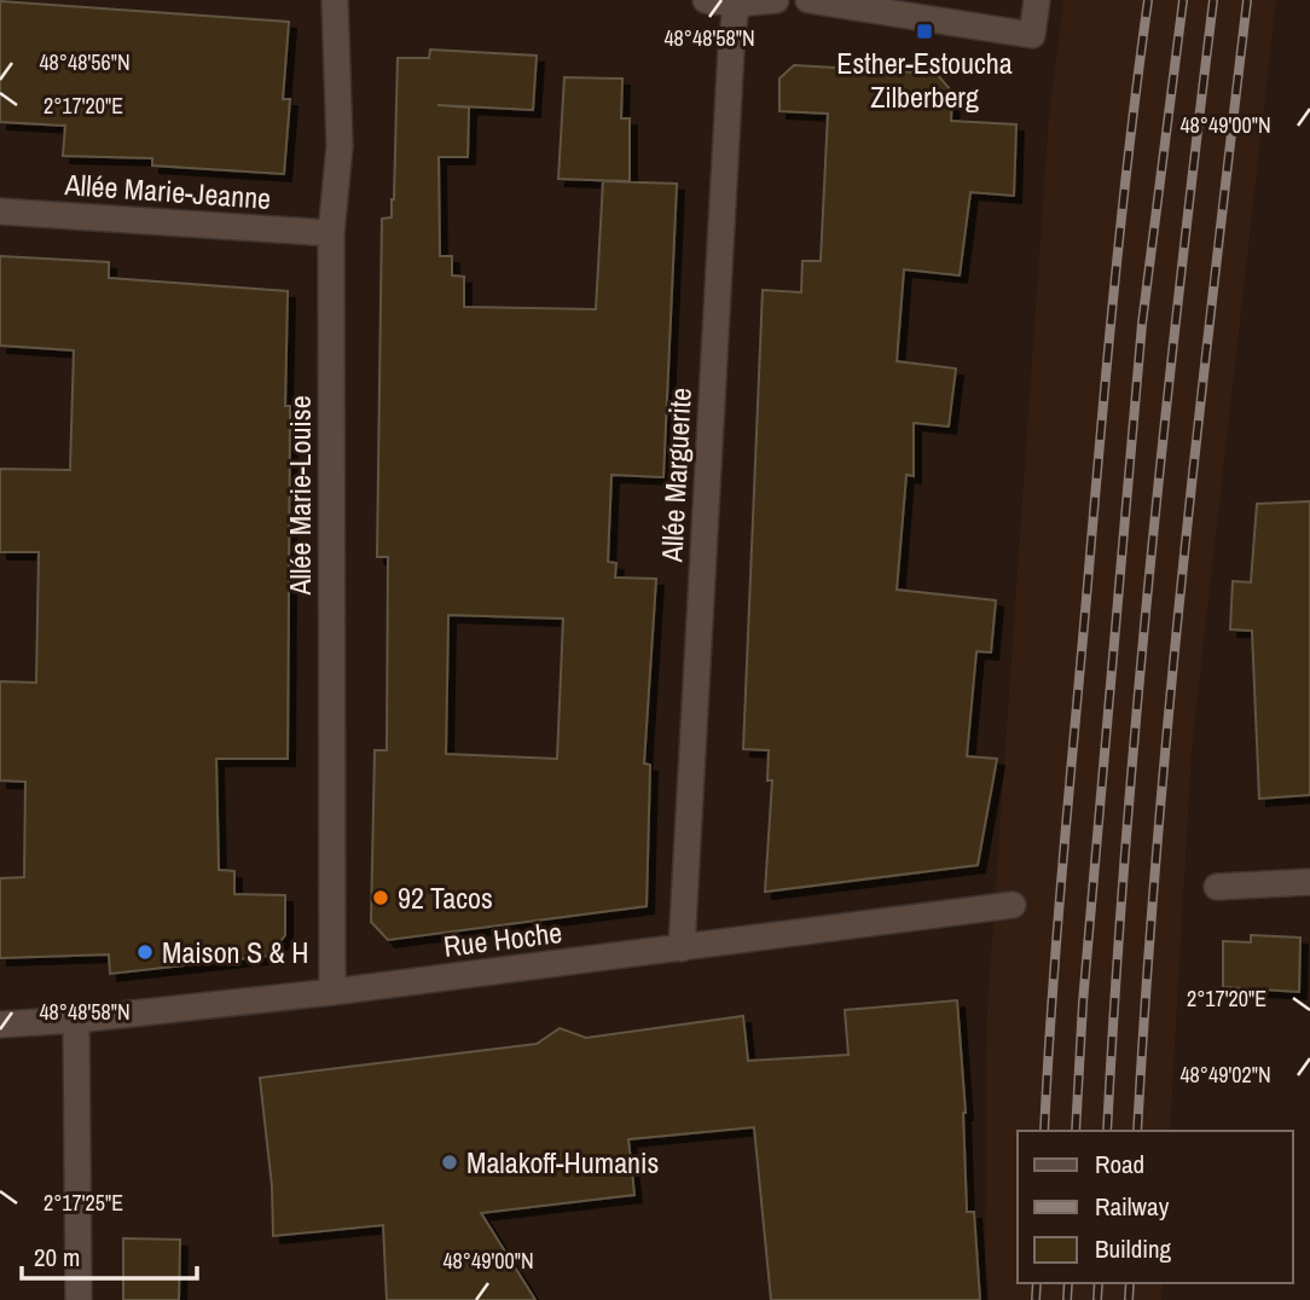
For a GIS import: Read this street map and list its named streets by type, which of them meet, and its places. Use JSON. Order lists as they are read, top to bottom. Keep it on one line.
{"streets":{"street":["Allée Marie-Jeanne","Allée Marguerite","Allée Marie-Louise","Rue Hoche"]},"crossings":[["Allée Marie-Jeanne","Allée Marie-Louise"],["Allée Marguerite","Rue Hoche"],["Allée Marie-Louise","Rue Hoche"]],"places":{"transit":["Esther-Estoucha Zilberberg"],"other":["92 Tacos","Maison S & H","Malakoff-Humanis"]},"legend":["Road","Railway","Building"],"scale_bar":"20 m","coordinates":["48°48'58\"N","48°48'56\"N","2°17'20\"E","48°49'00\"N","48°49'02\"N","2°17'25\"E"]}
